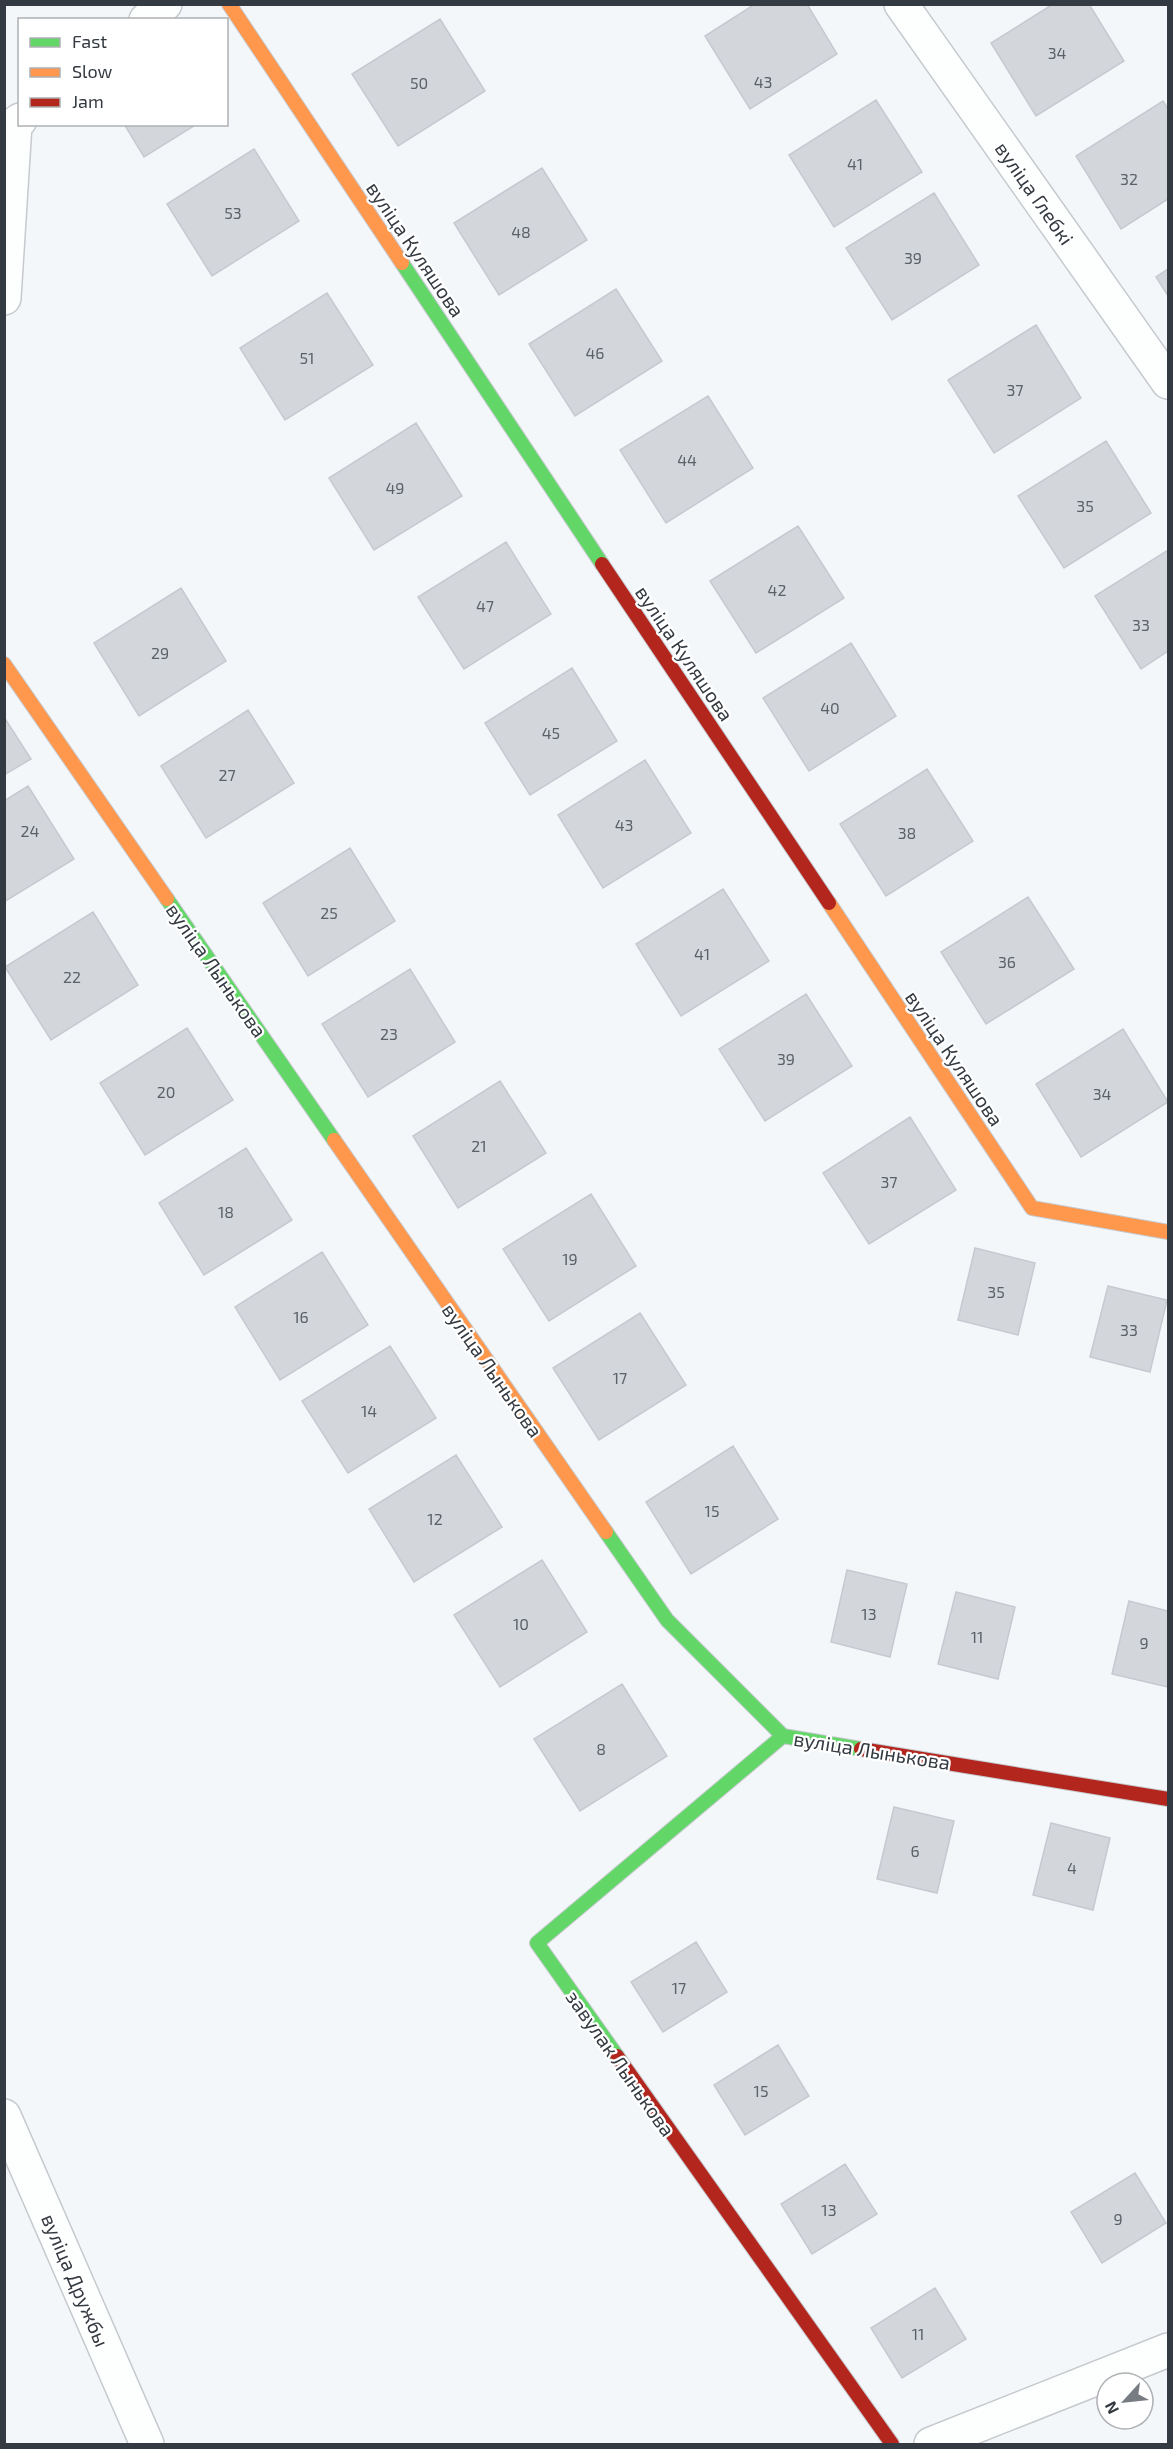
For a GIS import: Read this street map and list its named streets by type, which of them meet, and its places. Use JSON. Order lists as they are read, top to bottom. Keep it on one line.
{"streets":{"street":["вуліца Глебкі","вуліца Куляшова","вуліца Лынькова","завулак Лынькова","вуліца Дружбы"]},"crossings":[["вуліца Лынькова","завулак Лынькова"]],"house_numbers":["34","43","50","41","32","53","48","39","46","51","37","44","49","35","42","47","33","29","40","45","27","43","24","38","25","41","36","22","23","39","20","34","21","37","18","19","35","16","33","17","14","15","12","13","10","11","9","8","6","4","17","15","13","9","11"],"legend":["Fast","Slow","Jam"],"north":"bottom left"}
